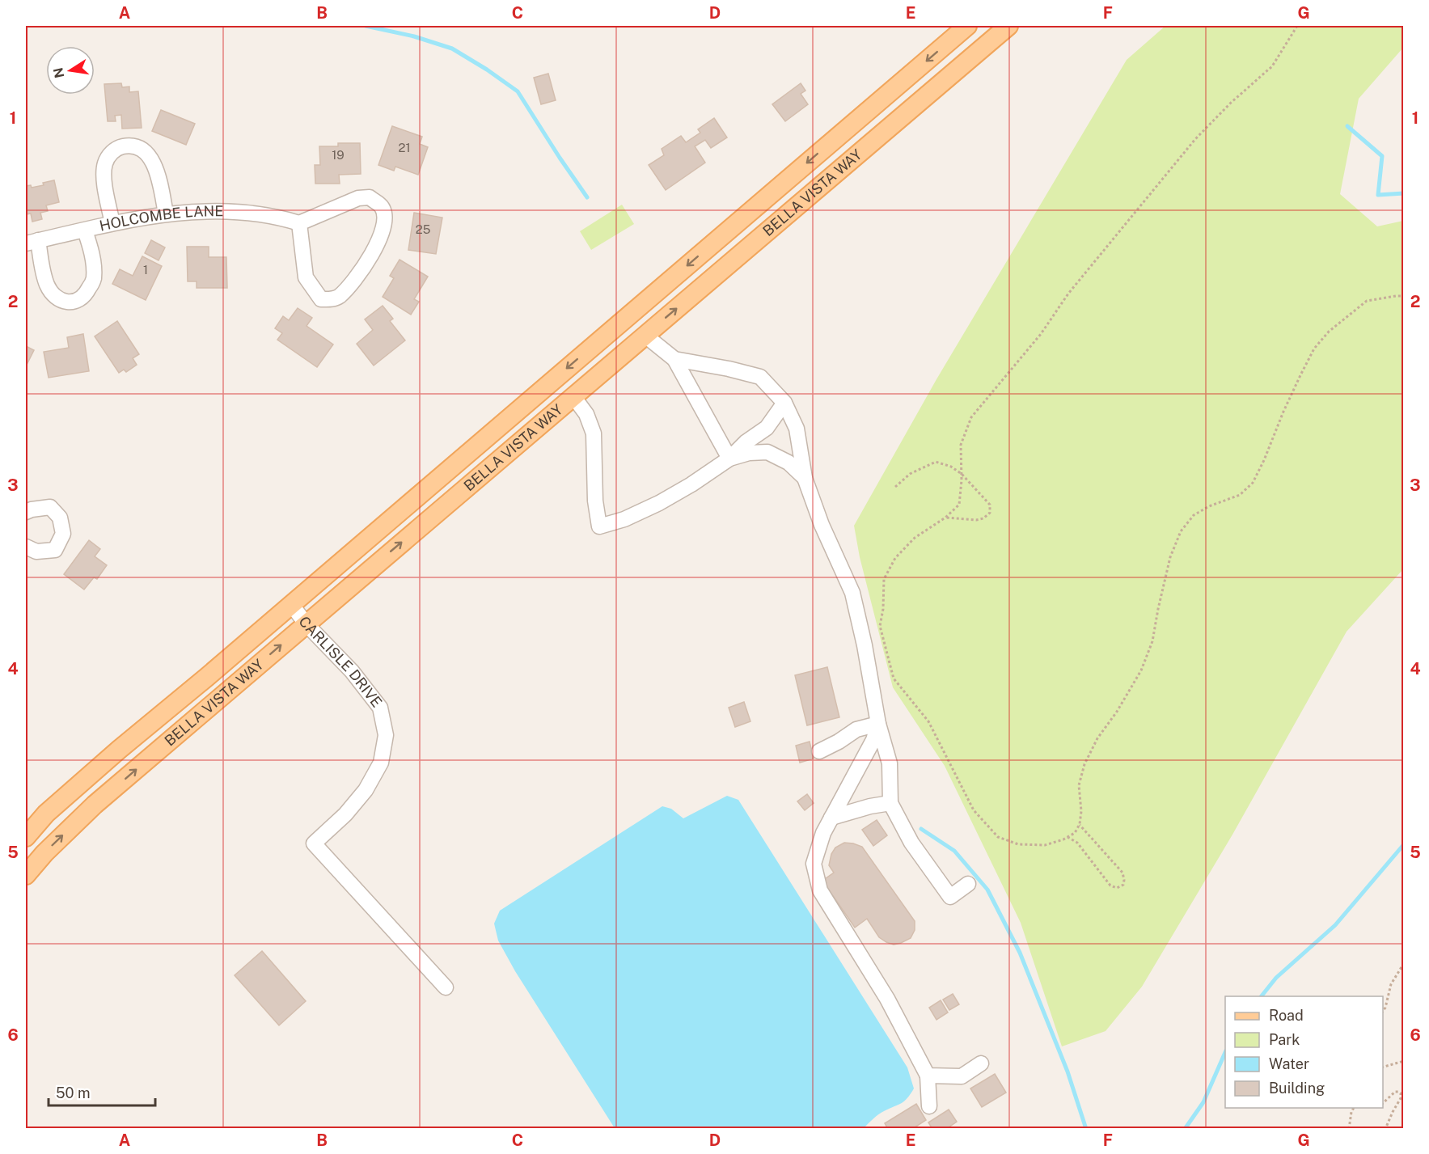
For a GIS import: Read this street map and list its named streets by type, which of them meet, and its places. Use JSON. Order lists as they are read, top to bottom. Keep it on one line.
{"streets":{"main road":["BELLA VISTA WAY"],"street":["HOLCOMBE LANE","CARLISLE DRIVE"]},"crossings":[["BELLA VISTA WAY","CARLISLE DRIVE"]],"house_numbers":["21","19","25","1"],"legend":["Road","Park","Water","Building"],"scale_bar":"50 m","north":"left","grid":{"columns":["A","B","C","D","E","F","G"],"rows":["1","2","3","4","5","6"]}}
